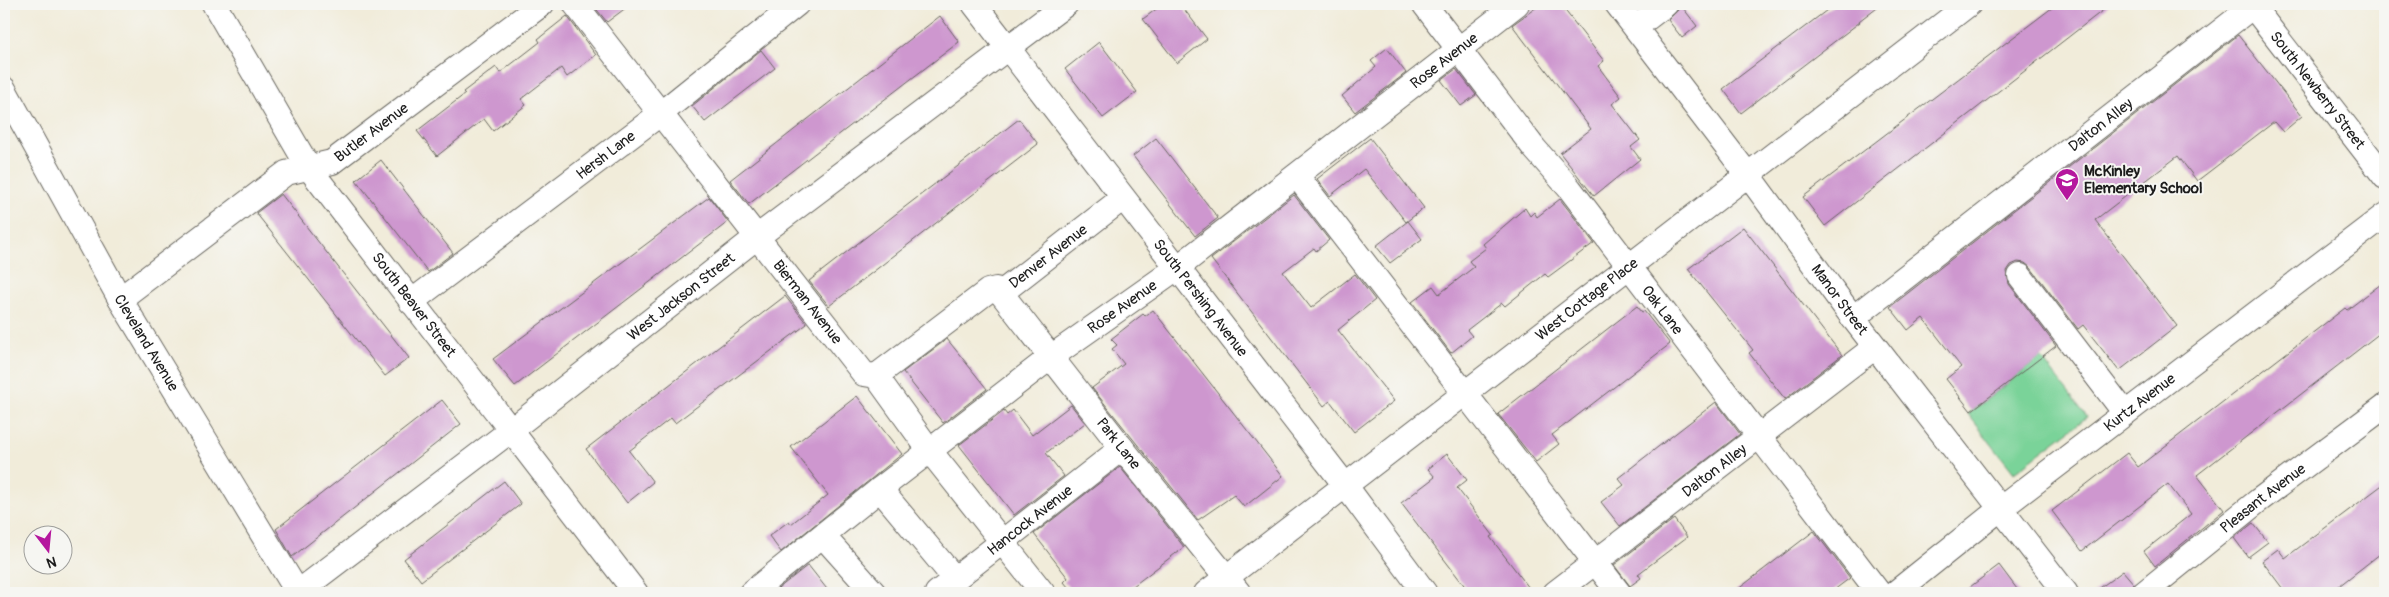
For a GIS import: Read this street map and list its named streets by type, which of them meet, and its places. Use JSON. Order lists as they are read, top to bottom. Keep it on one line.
{"streets":{"street":["Rose Avenue","South Newberry Street","Dalton Alley","Butler Avenue","Hersh Lane","Denver Avenue","West Jackson Street","South Pershing Avenue","West Cottage Place","Manor Street","Bierman Avenue","South Beaver Street","Oak Lane","Cleveland Avenue","Kurtz Avenue","Park Lane","Pleasant Avenue","Hancock Avenue"]},"crossings":[["Rose Avenue","South Pershing Avenue"],["Rose Avenue","Bierman Avenue"],["Rose Avenue","Oak Lane"],["Rose Avenue","Park Lane"],["South Newberry Street","Dalton Alley"],["Dalton Alley","Manor Street"],["Dalton Alley","Oak Lane"],["Butler Avenue","South Beaver Street"],["Butler Avenue","Cleveland Avenue"],["Hersh Lane","Bierman Avenue"],["Hersh Lane","South Beaver Street"],["Denver Avenue","South Pershing Avenue"],["Denver Avenue","Bierman Avenue"],["Denver Avenue","Park Lane"],["West Jackson Street","South Pershing Avenue"],["West Jackson Street","Bierman Avenue"],["West Jackson Street","South Beaver Street"],["West Jackson Street","Cleveland Avenue"],["South Pershing Avenue","West Cottage Place"],["West Cottage Place","Manor Street"],["West Cottage Place","Oak Lane"],["West Cottage Place","Park Lane"],["Manor Street","Kurtz Avenue"],["Bierman Avenue","Hancock Avenue"],["Park Lane","Hancock Avenue"]],"places":{"school or university":["McKinley Elementary School"]},"north":"bottom"}
